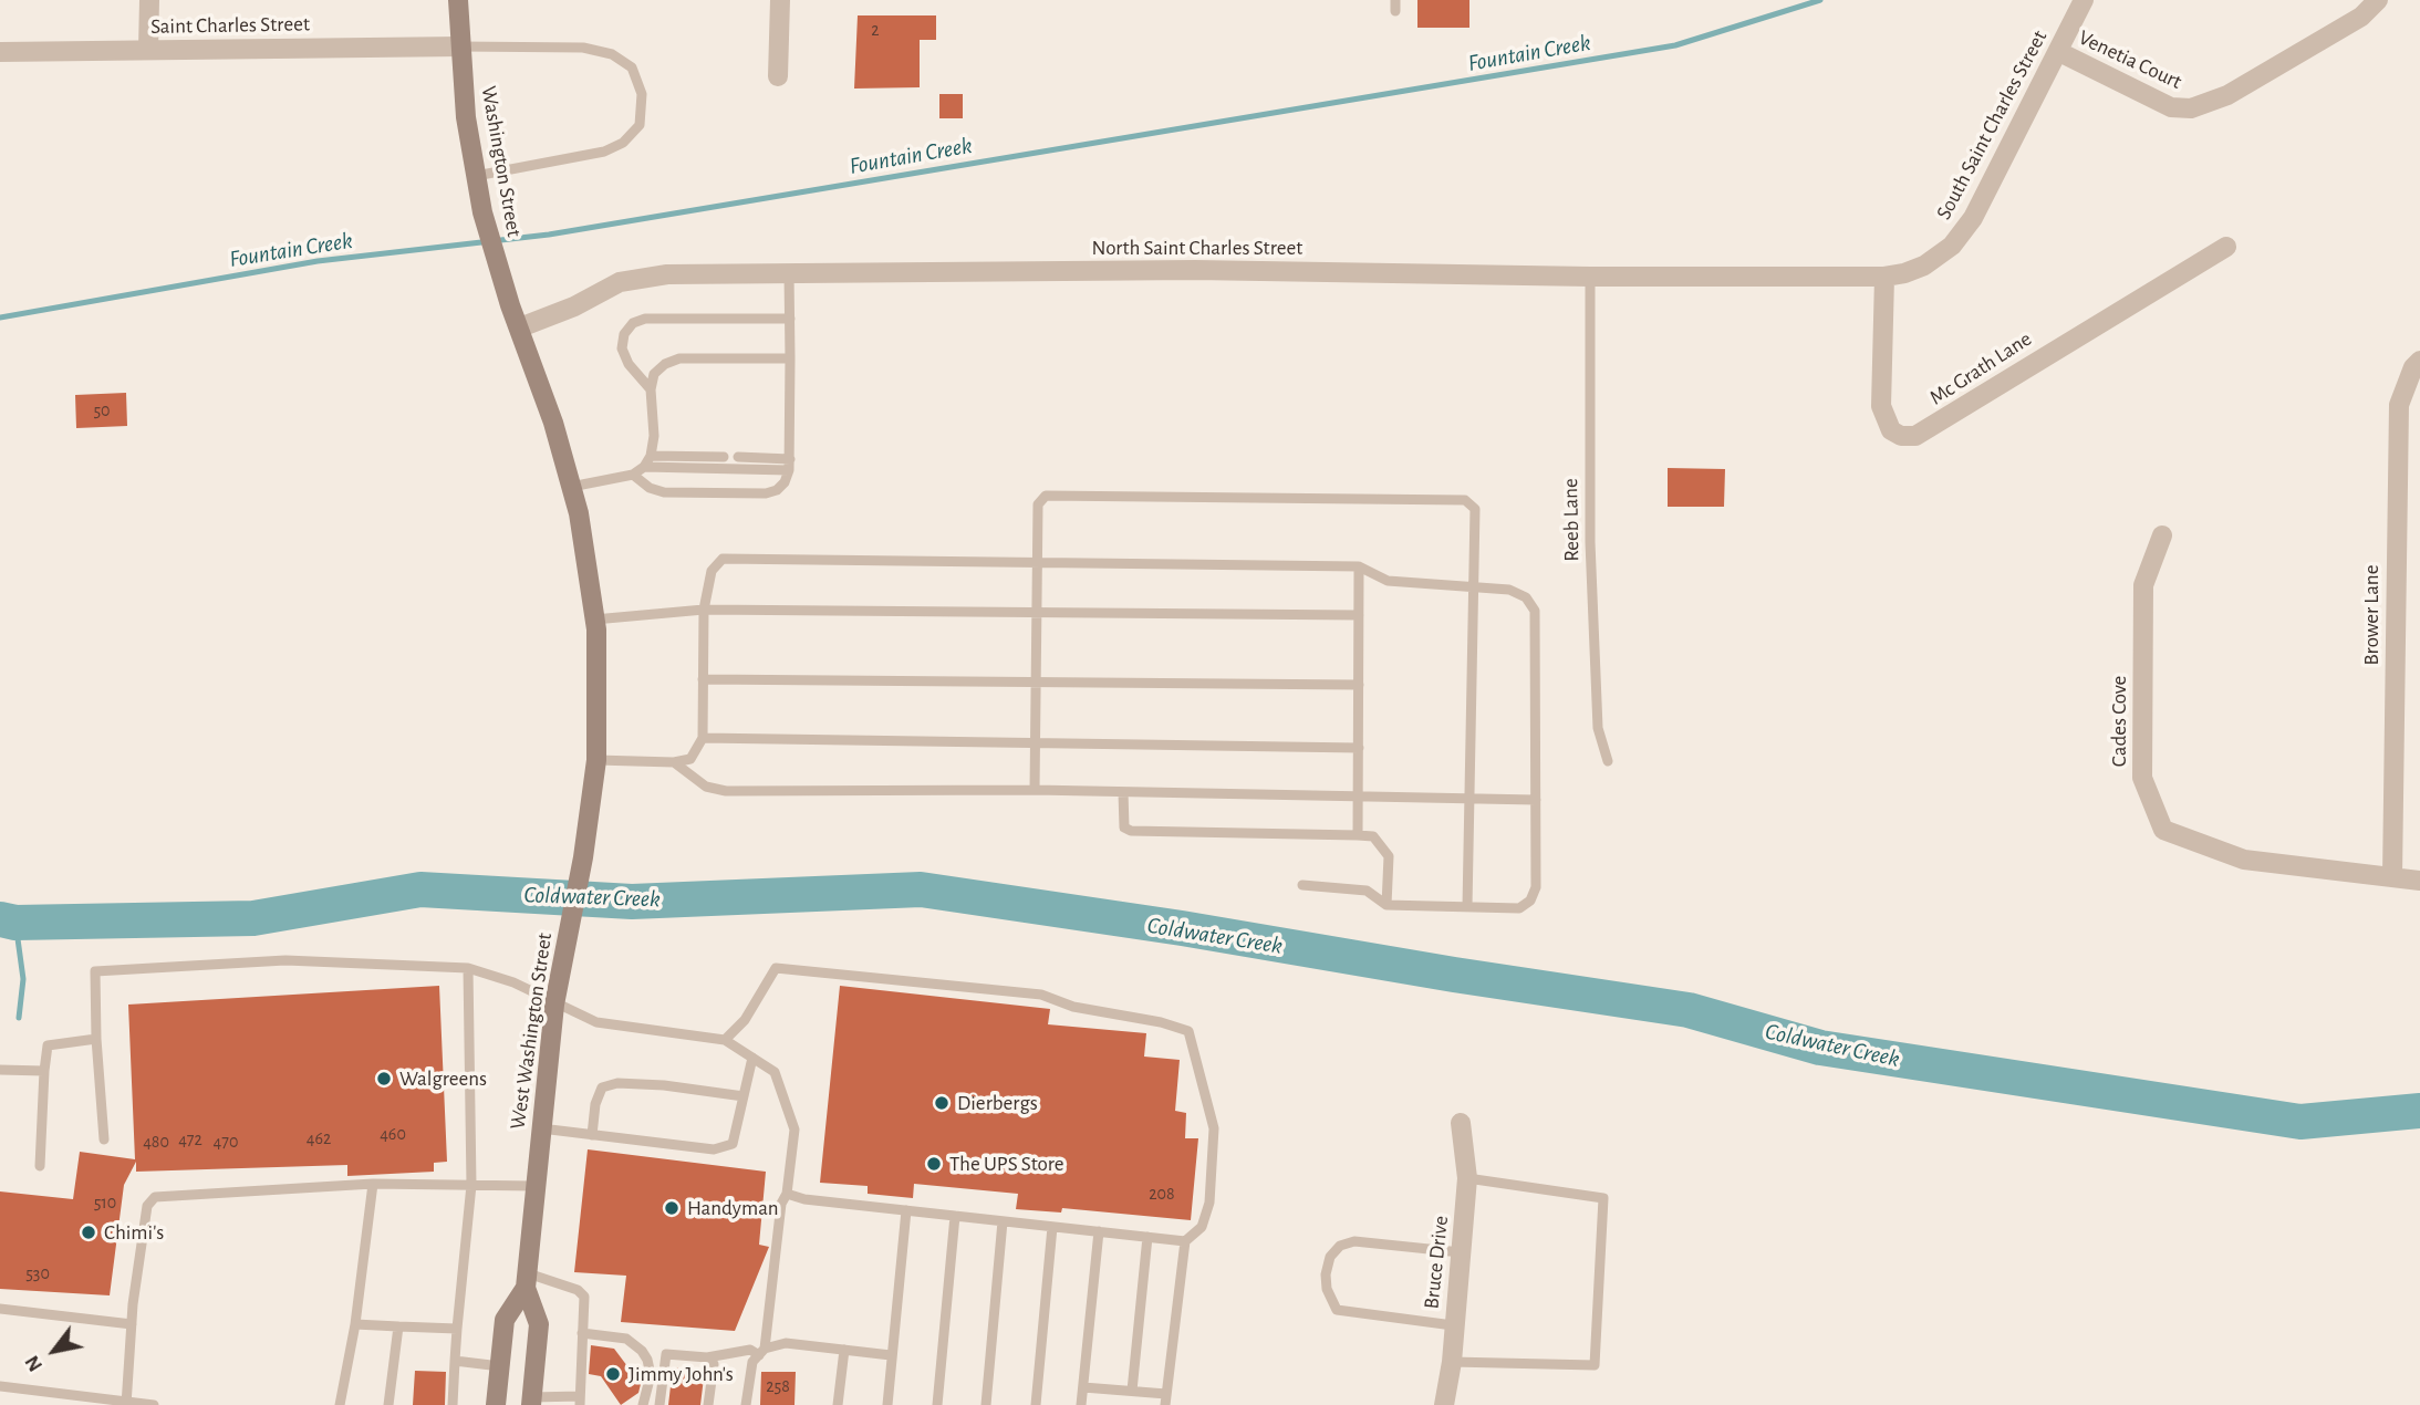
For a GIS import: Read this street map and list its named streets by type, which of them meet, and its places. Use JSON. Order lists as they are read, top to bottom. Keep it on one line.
{"streets":{"main road":["Washington Street","West Washington Street"],"street":["Saint Charles Street","Venetia Court","South Saint Charles Street","North Saint Charles Street","Mc Grath Lane","Brower Lane","Cades Cove","Bruce Drive"],"lane":["Reeb Lane"]},"crossings":[["Saint Charles Street","Washington Street"],["Venetia Court","South Saint Charles Street"],["South Saint Charles Street","North Saint Charles Street"],["South Saint Charles Street","Mc Grath Lane"],["Washington Street","North Saint Charles Street"],["Washington Street","West Washington Street"],["North Saint Charles Street","Mc Grath Lane"],["North Saint Charles Street","Reeb Lane"],["North Saint Charles Street","West Washington Street"],["Brower Lane","Cades Cove"]],"water":["Fountain Creek","Coldwater Creek"],"places":["Walgreens","Dierbergs","The UPS Store","Handyman","Chimi's","Jimmy John's"],"house_numbers":["2","50","460","462","472","480","470","208","510","530","258"],"north":"bottom left"}
